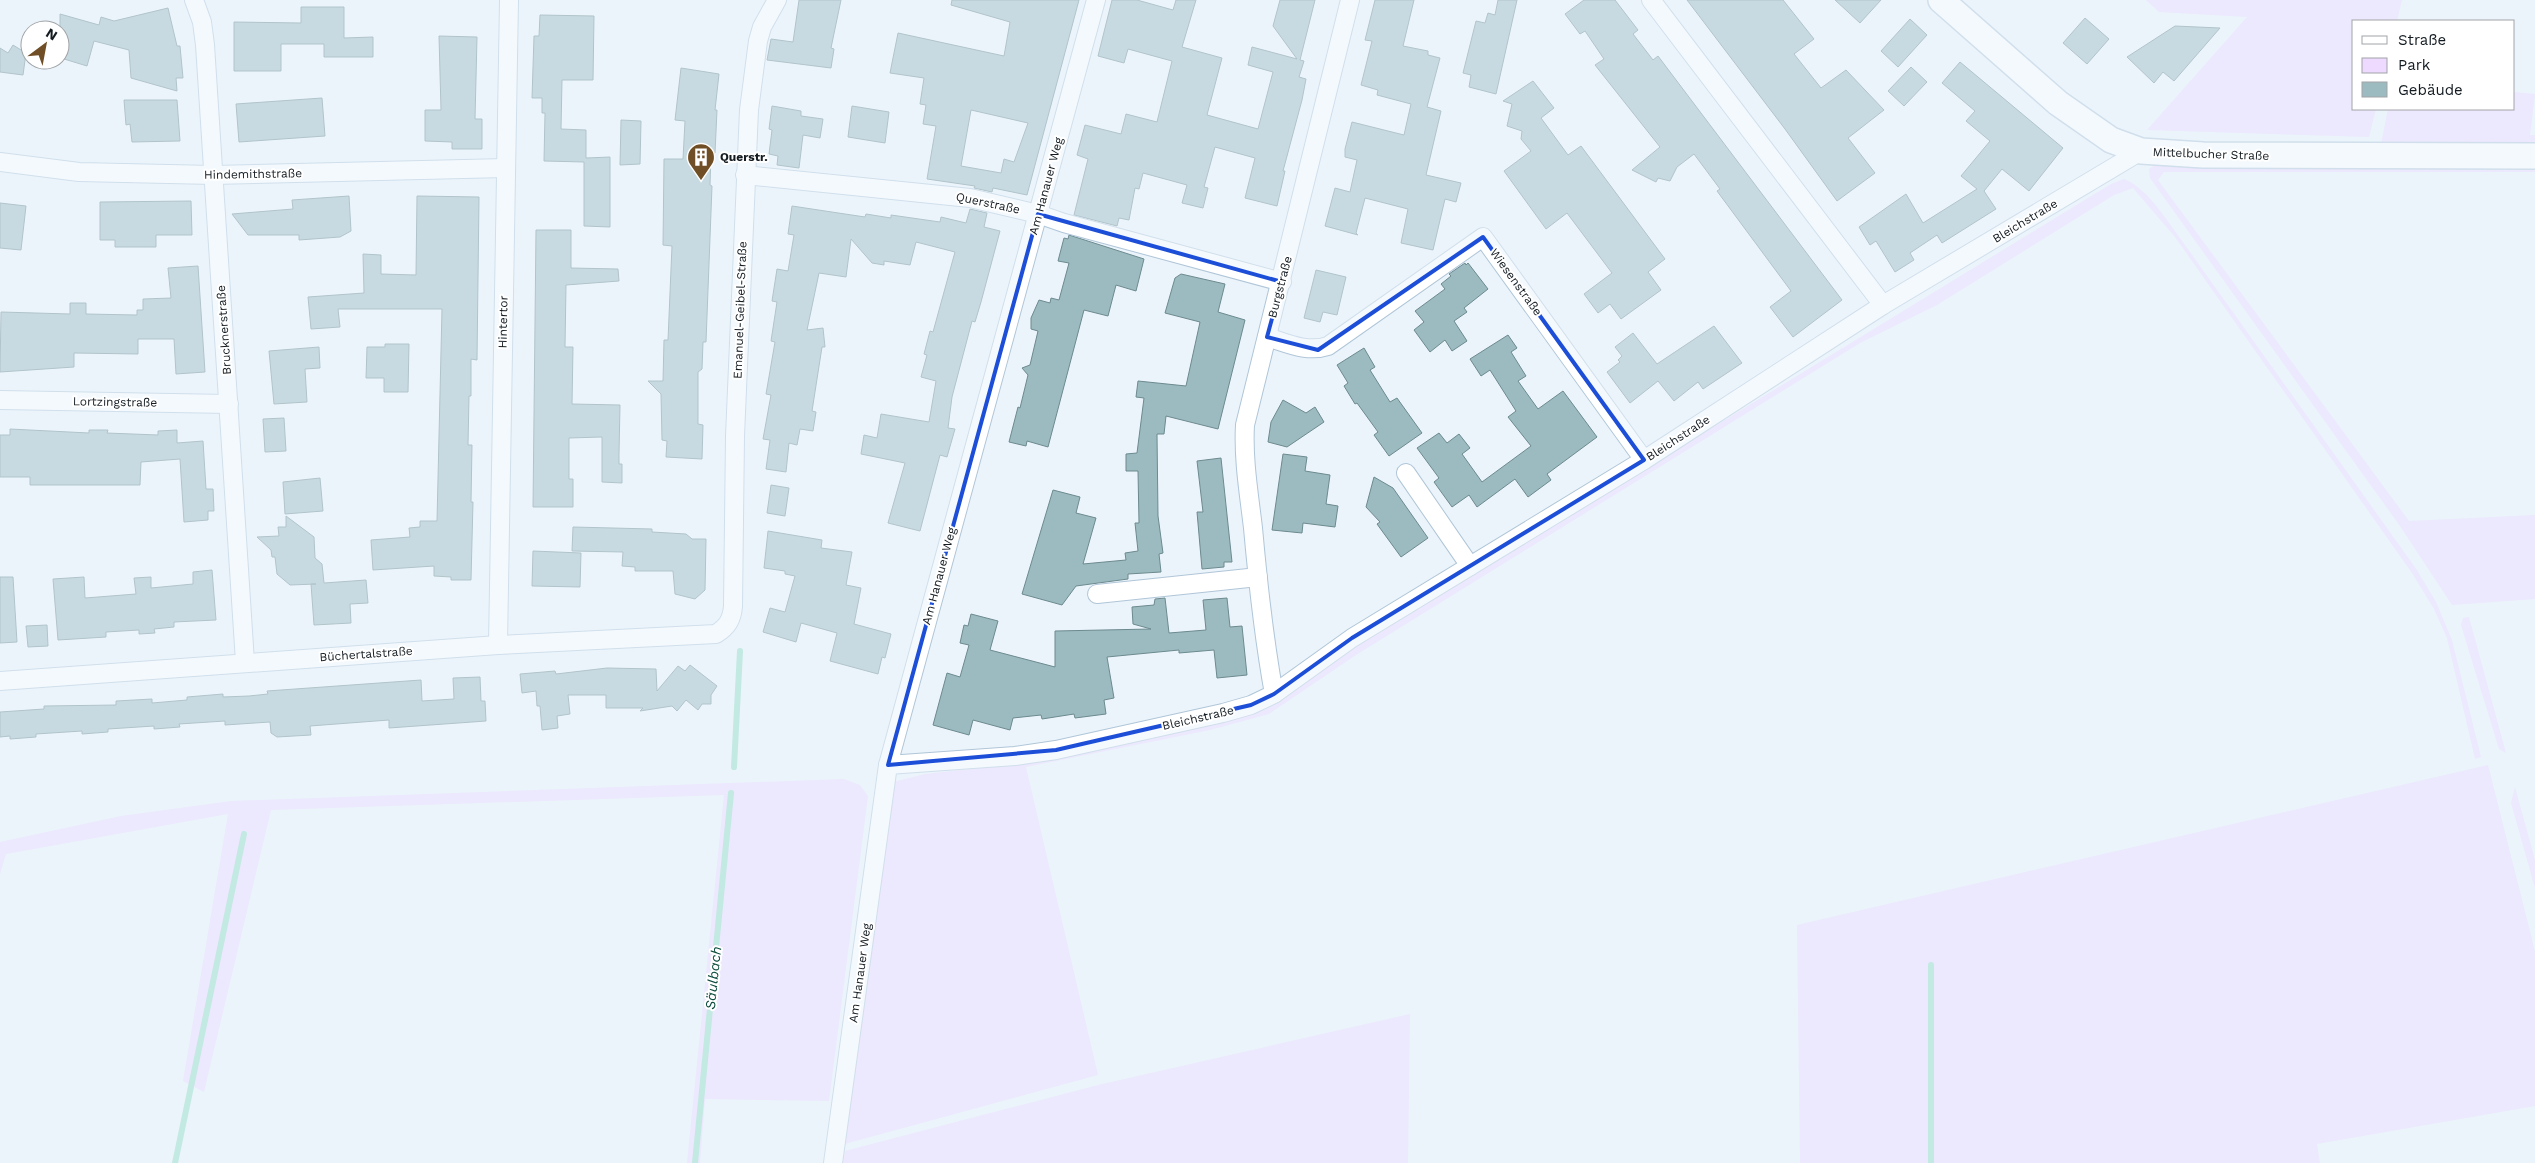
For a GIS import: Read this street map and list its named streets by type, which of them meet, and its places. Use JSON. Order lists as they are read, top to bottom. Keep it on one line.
{"streets":{"main road":["Mittelbucher Straße"],"street":["Hindemithstraße","Am Hanauer Weg","Querstraße","Bleichstraße","Wiesenstraße","Burgstraße","Emanuel-Geibel-Straße","Hintertor","Brucknerstraße","Lortzingstraße","Büchertalstraße"]},"crossings":[["Mittelbucher Straße","Bleichstraße"],["Hindemithstraße","Hintertor"],["Hindemithstraße","Brucknerstraße"],["Am Hanauer Weg","Querstraße"],["Am Hanauer Weg","Bleichstraße"],["Querstraße","Burgstraße"],["Querstraße","Emanuel-Geibel-Straße"],["Bleichstraße","Wiesenstraße"],["Bleichstraße","Burgstraße"],["Wiesenstraße","Burgstraße"],["Emanuel-Geibel-Straße","Büchertalstraße"],["Hintertor","Büchertalstraße"],["Brucknerstraße","Lortzingstraße"],["Brucknerstraße","Büchertalstraße"]],"water":["Säulbach"],"places":{"building":["Querstr."]},"legend":["Straße","Park","Gebäude"],"north":"top right"}
